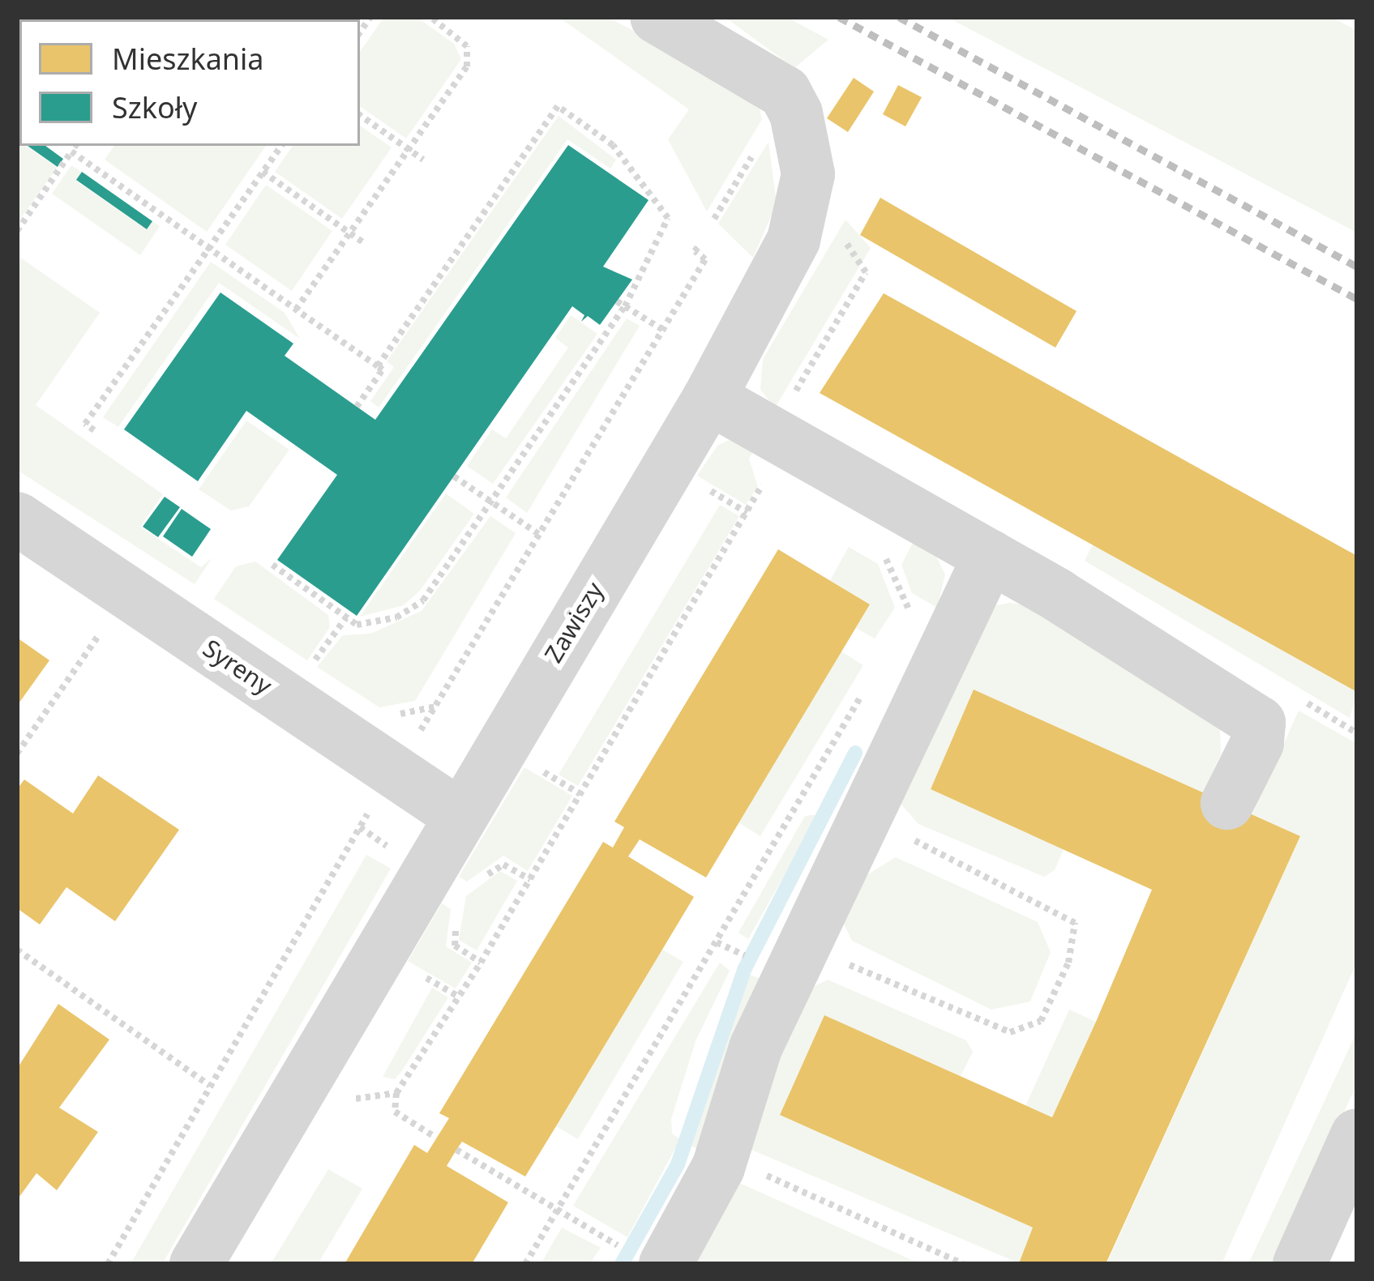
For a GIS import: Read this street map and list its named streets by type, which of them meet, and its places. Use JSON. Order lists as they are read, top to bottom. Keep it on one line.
{"streets":{"street":["Zawiszy","Syreny"]},"crossings":[["Zawiszy","Syreny"]],"legend":["Mieszkania","Szkoły"]}
